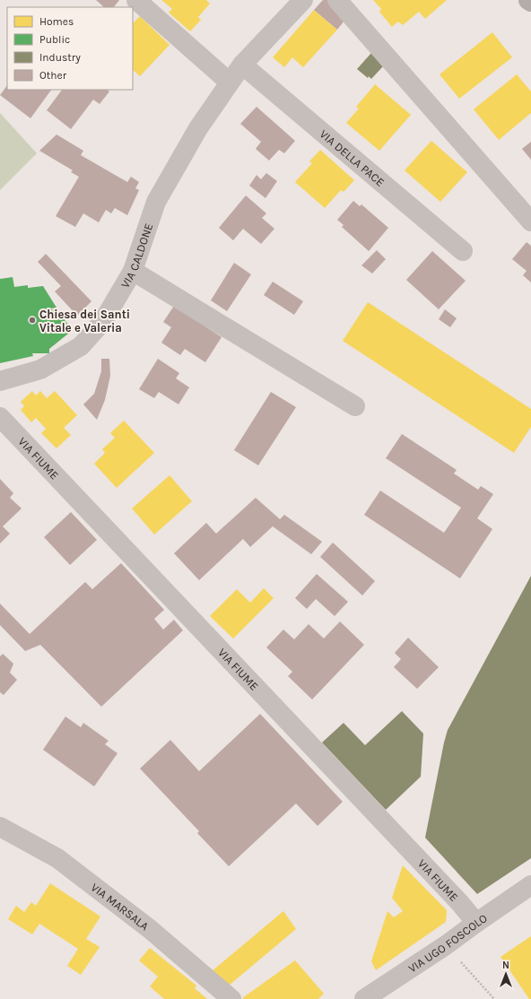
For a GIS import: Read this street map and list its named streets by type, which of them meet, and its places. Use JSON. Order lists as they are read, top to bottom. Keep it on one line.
{"streets":{"street":["VIA DELLA PACE","VIA CALDONE","VIA FIUME","VIA MARSALA","VIA UGO FOSCOLO"]},"crossings":[["VIA DELLA PACE","VIA CALDONE"],["VIA FIUME","VIA UGO FOSCOLO"]],"places":["Chiesa dei Santi Vitale e Valeria"],"legend":["Homes","Public","Industry","Other"],"north":"top"}
